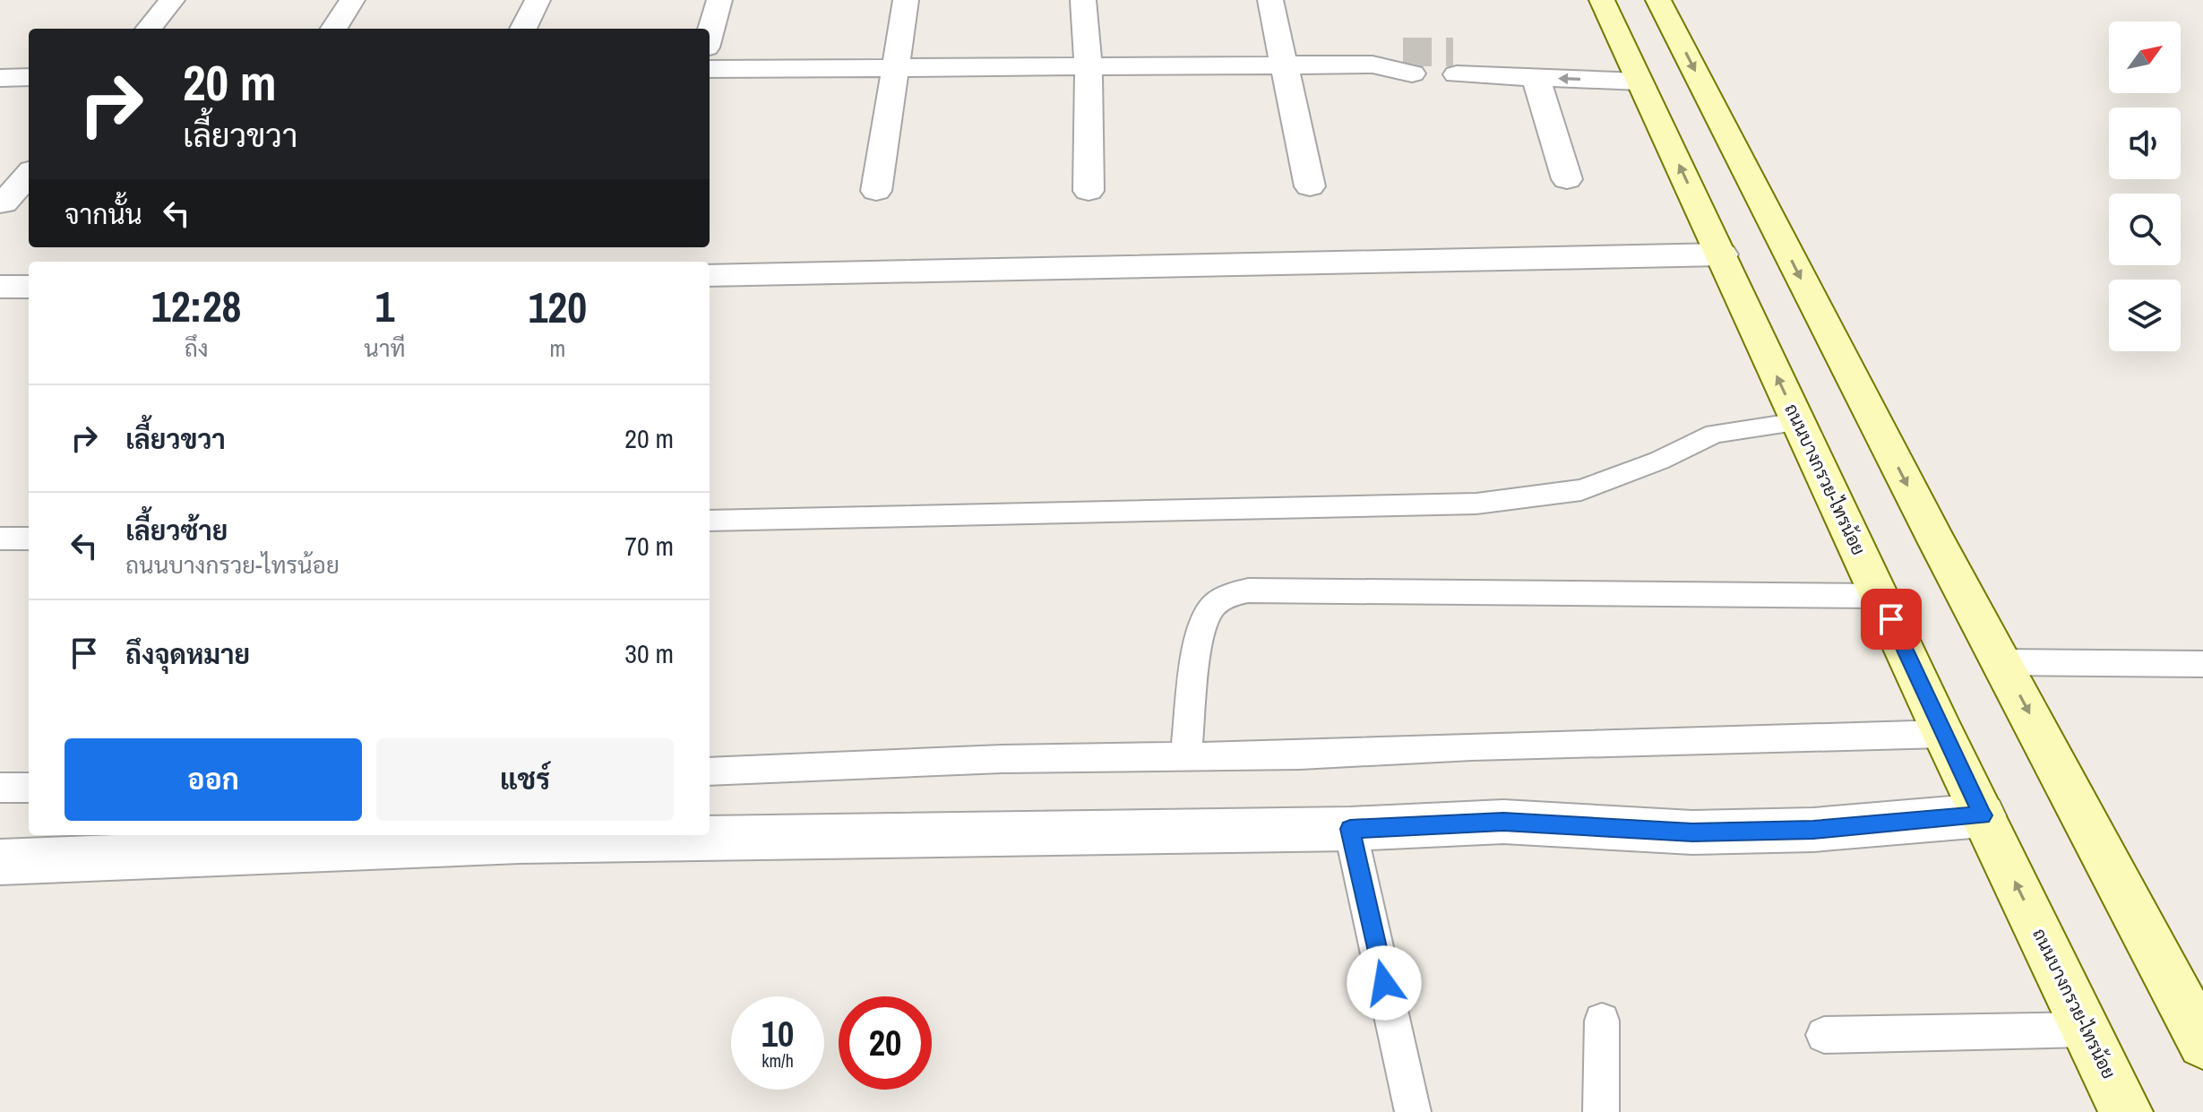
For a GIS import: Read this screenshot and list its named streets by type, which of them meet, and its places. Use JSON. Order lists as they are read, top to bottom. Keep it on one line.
{"streets":{"main road":["ถนนบางกรวย-ไทรน้อย"]},"north":"top right","page":{"turn":["20 m","เลี้ยวขวา"],"then":"จากนั้น","eta":["12:28","ถึง","1","นาที","120","m"],"list":[{"name":"เลี้ยวขวา","value":"20 m"},{"name":"เลี้ยวซ้าย","note":"ถนนบางกรวย-ไทรน้อย","value":"70 m"},{"name":"ถึงจุดหมาย","value":"30 m"}],"buttons":["ออก","แชร์"],"speed":"10 km/h","limit":"20"}}
